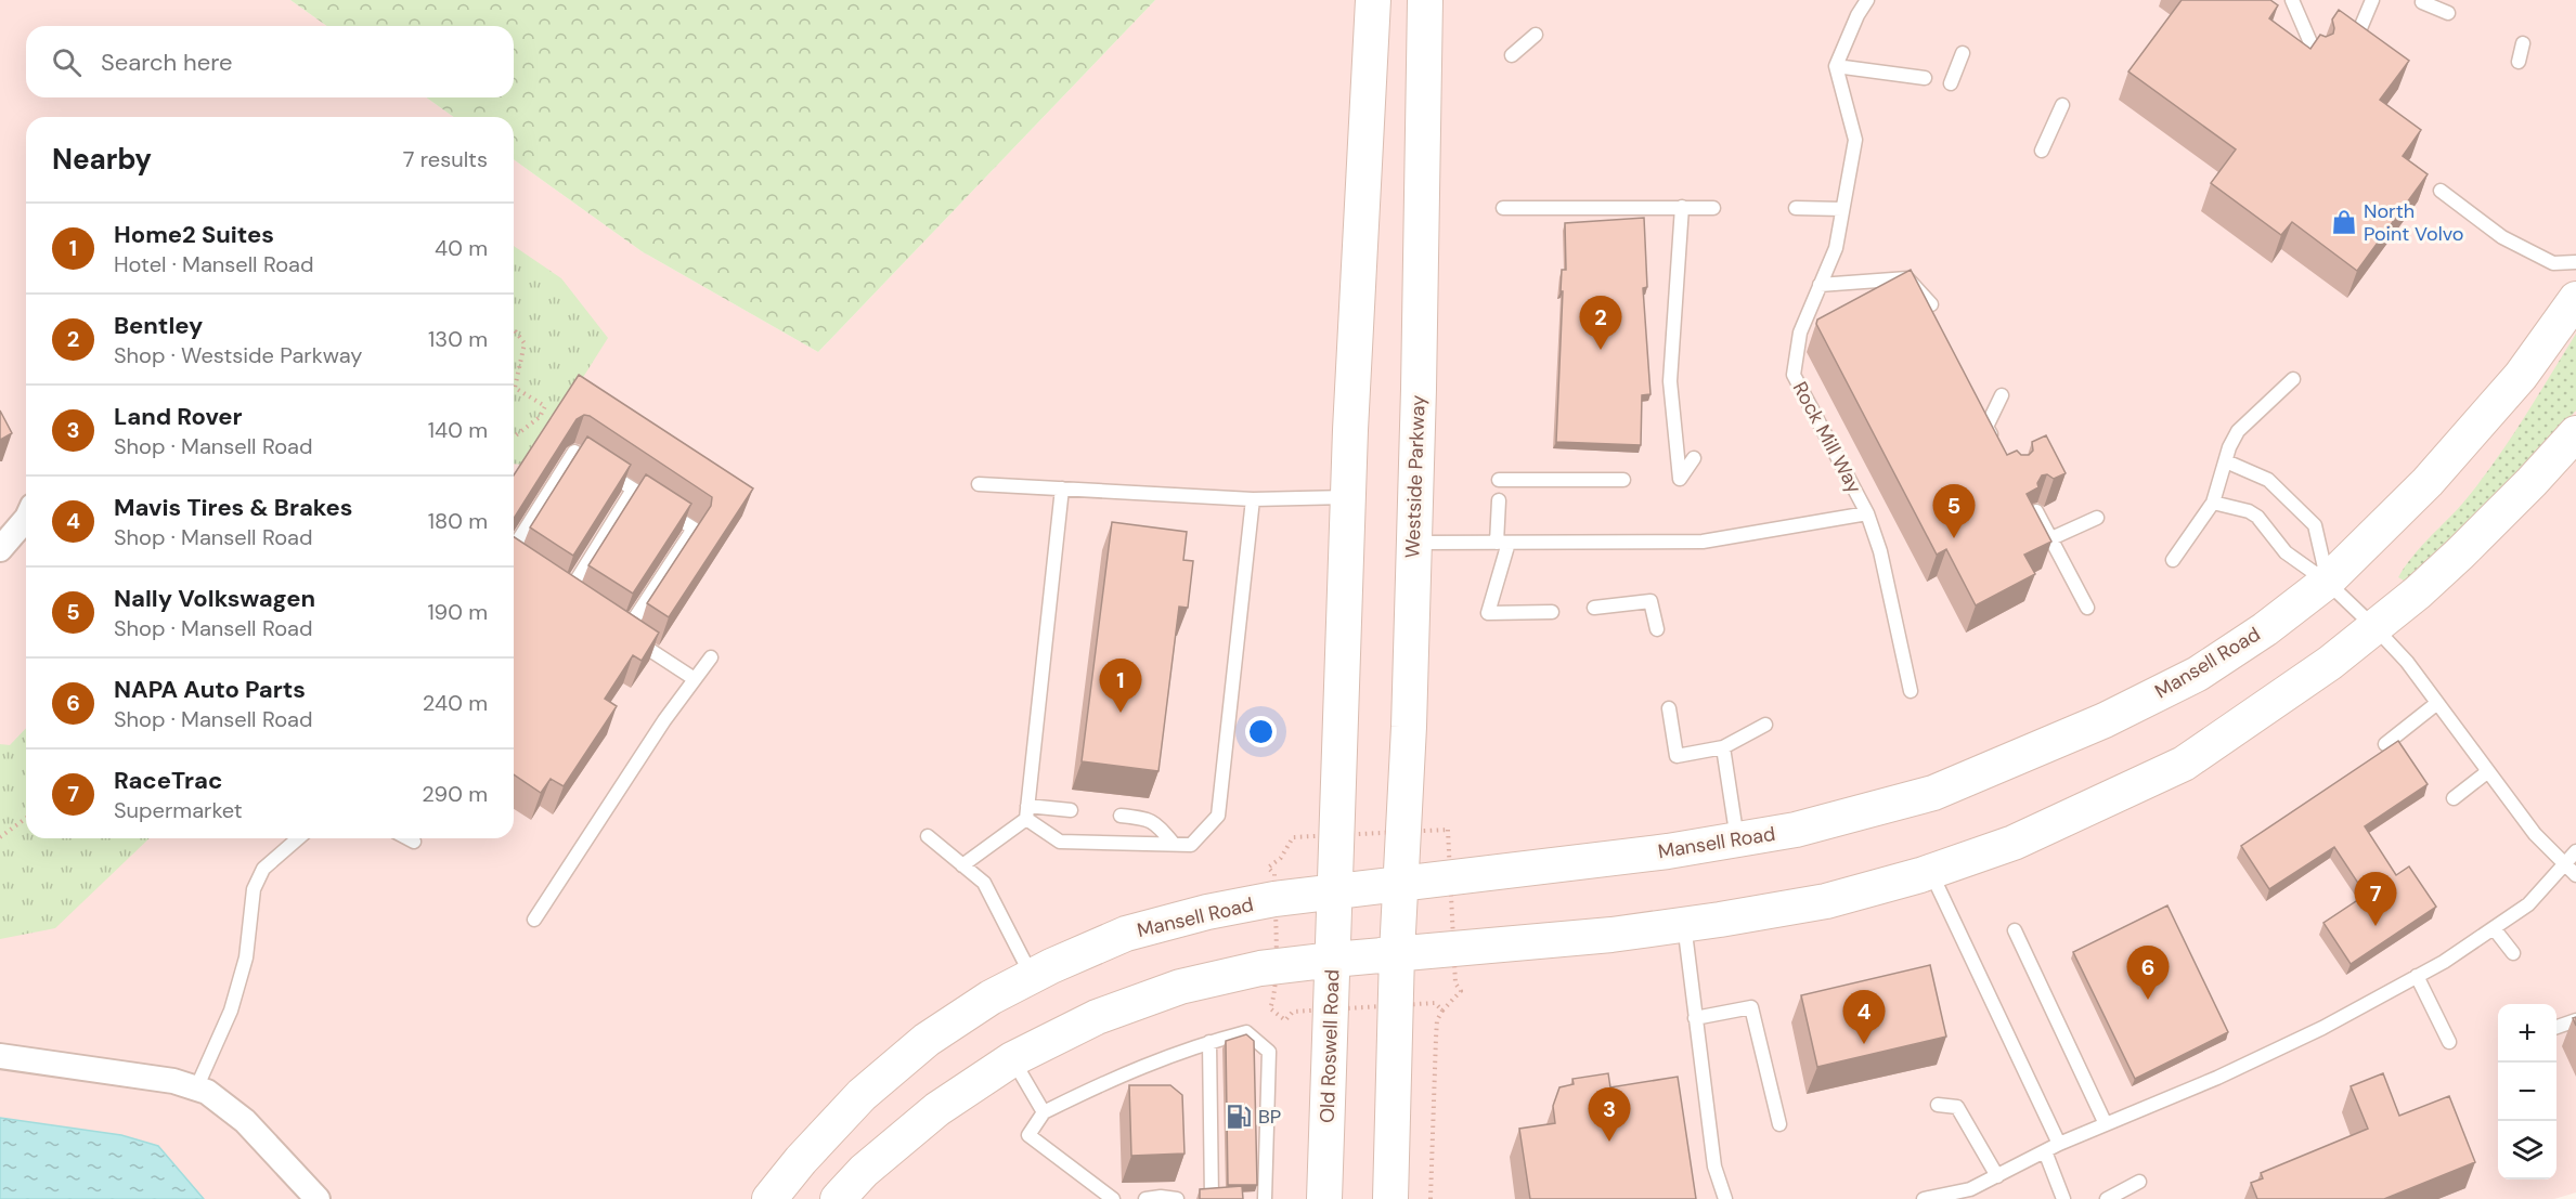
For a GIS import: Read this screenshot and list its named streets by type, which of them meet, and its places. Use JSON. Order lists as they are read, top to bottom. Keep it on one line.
{"streets":{"main road":["Westside Parkway","Mansell Road","Old Roswell Road"],"lane":["Rock Mill Way"]},"crossings":[["Westside Parkway","Mansell Road"],["Mansell Road","Old Roswell Road"]],"places":{"shop":["North Point Volvo"],"fuel station":["BP"]},"page":{"search":"Search here","heading":["Nearby","7 results"],"list":[{"mark":"1","name":"Home2 Suites","note":"Hotel · Mansell Road","value":"40 m"},{"mark":"2","name":"Bentley","note":"Shop · Westside Parkway","value":"130 m"},{"mark":"3","name":"Land Rover","note":"Shop · Mansell Road","value":"140 m"},{"mark":"4","name":"Mavis Tires & Brakes","note":"Shop · Mansell Road","value":"180 m"},{"mark":"5","name":"Nally Volkswagen","note":"Shop · Mansell Road","value":"190 m"},{"mark":"6","name":"NAPA Auto Parts","note":"Shop · Mansell Road","value":"240 m"},{"mark":"7","name":"RaceTrac","note":"Supermarket","value":"290 m"}],"pins":["2","5","1","7","6","4","3"],"map_buttons":["+","−"]}}
